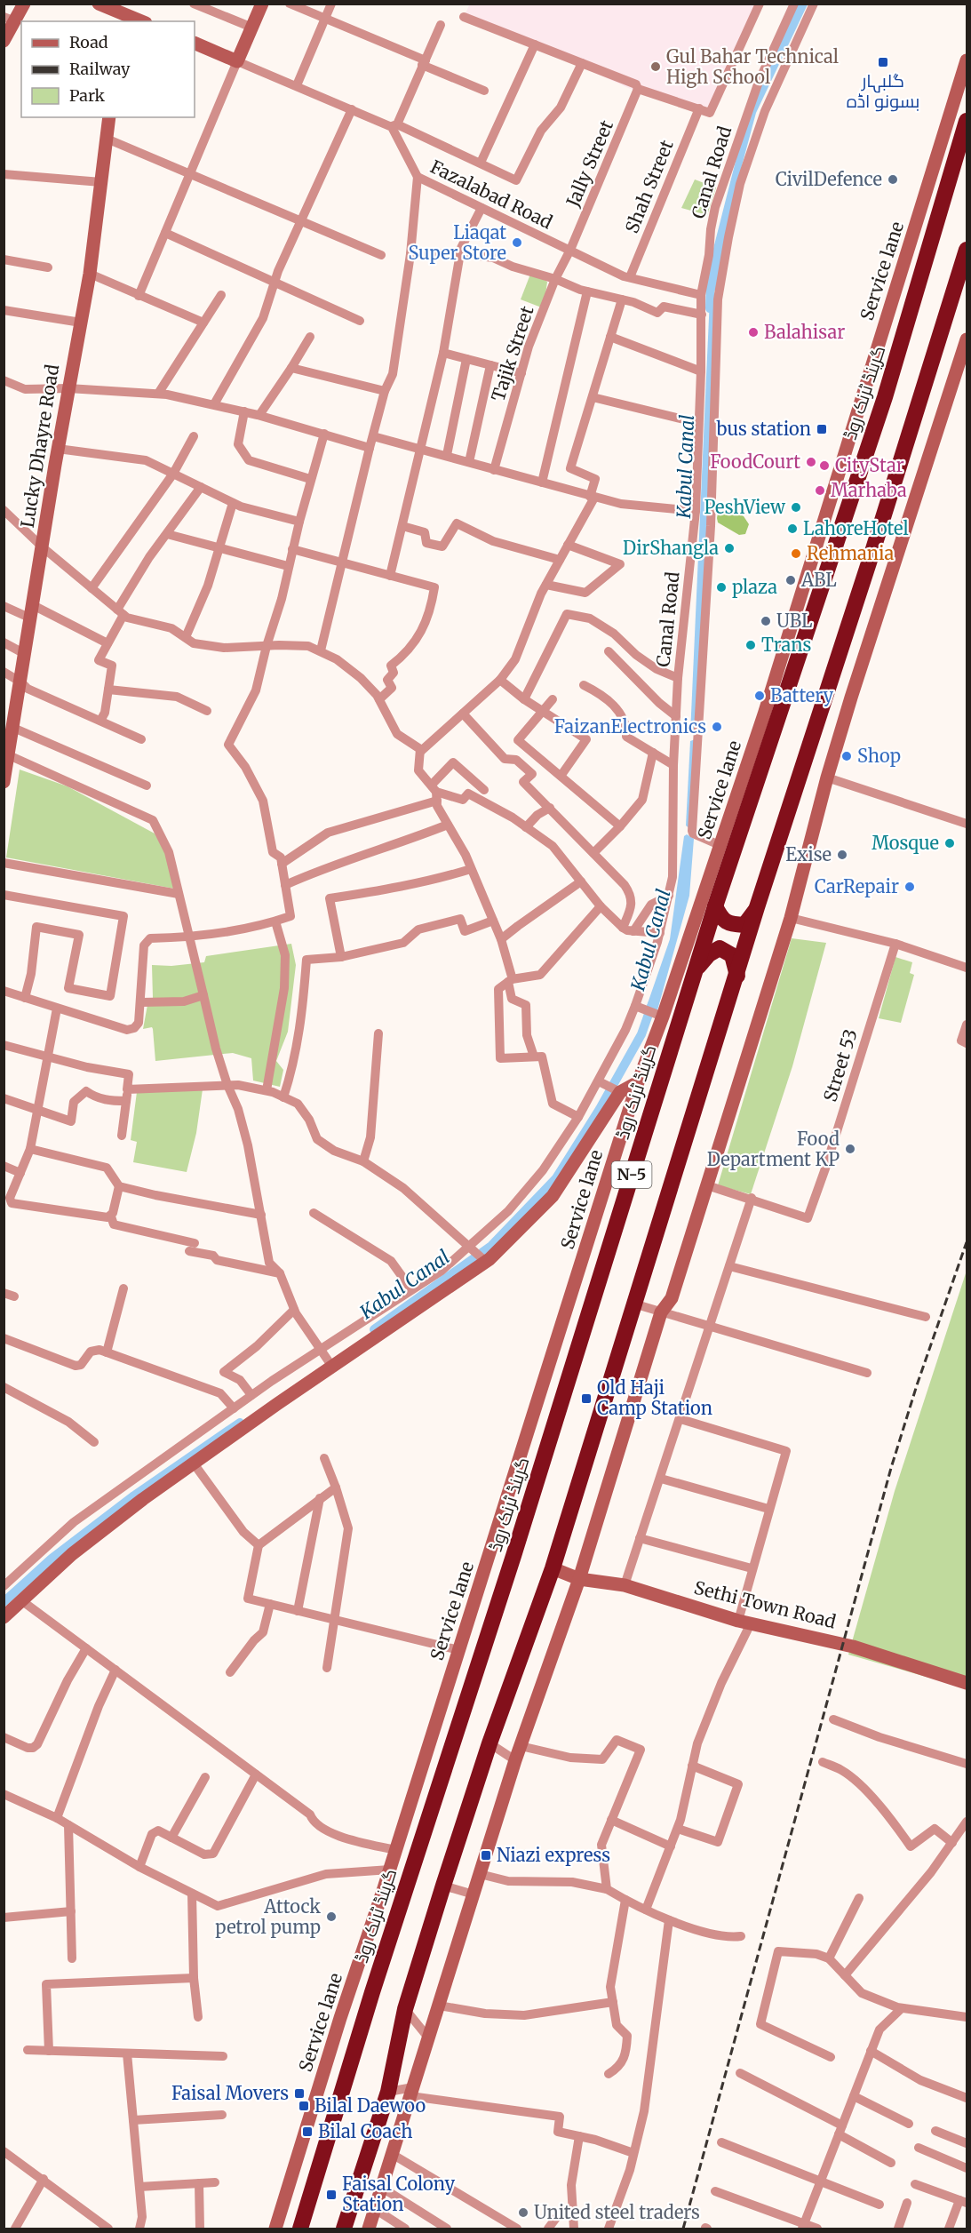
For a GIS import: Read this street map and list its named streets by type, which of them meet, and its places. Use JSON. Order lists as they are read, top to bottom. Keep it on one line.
{"streets":{"highway":["گرینڈ ٹرنک روڈ","N-5"],"street":["Jally Street","Canal Road","Shah Street","Fazalabad Road","Service lane","Tajik Street","Lucky Dhayre Road","Street 53","Sethi Town Road"]},"crossings":[["Jally Street","Fazalabad Road"],["Jally Street","Tajik Street"],["Canal Road","Fazalabad Road"],["Shah Street","Fazalabad Road"],["Fazalabad Road","Tajik Street"],["Service lane","گرینڈ ٹرنک روڈ"],["N-5","Sethi Town Road"]],"water":["Kabul Canal"],"places":{"transit":["گلبہار بسونو اڈہ","bus station","Old Haji Camp Station","Niazi express","Faisal Movers","Bilal Daewoo","Bilal Coach","Faisal Colony Station"],"other":["Gul Bahar Technical High School","CivilDefence","Liaqat Super Store","Balahisar","FoodCourt","CityStar","Marhaba","PeshView","LahoreHotel","DirShangla","Rehmania","ABL","plaza","UBL","Trans","Battery","FaizanElectronics","Shop","Mosque","Exise","CarRepair","Food Department KP","Attock petrol pump","United steel traders"]},"legend":["Road","Railway","Park"]}
